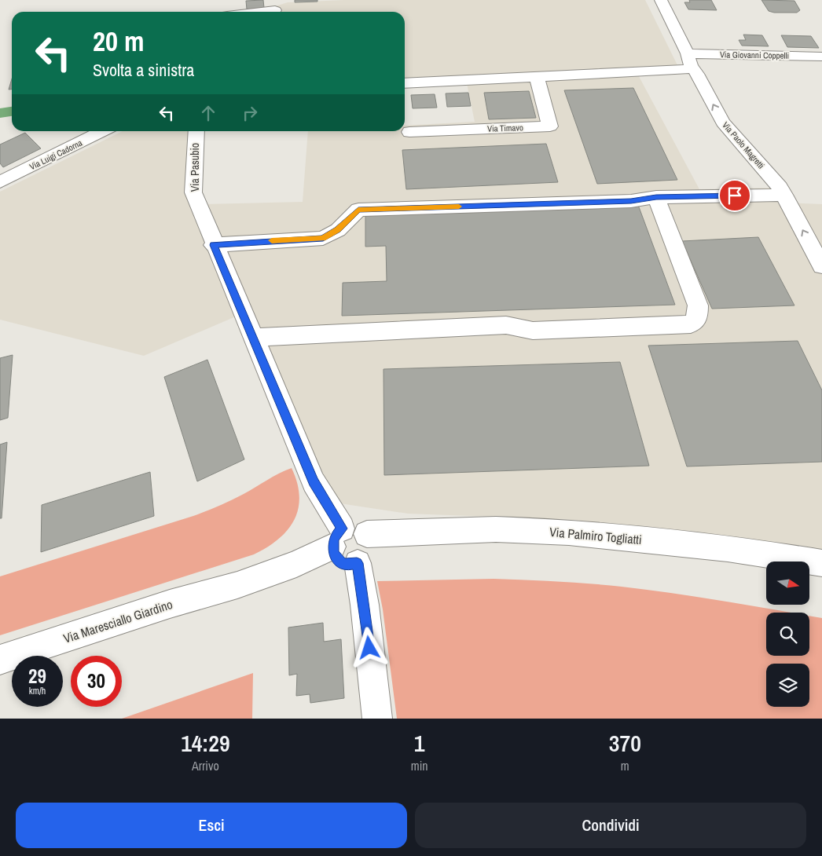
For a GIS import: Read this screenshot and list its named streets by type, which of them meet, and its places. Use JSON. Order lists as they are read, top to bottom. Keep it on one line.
{"streets":{"street":["Via Giovanni Coppelli","Via Timavo","Via Paolo Magretti","Via Luigi Cadorna","Via Pasubio","Via Palmiro Togliatti","Via Maresciallo Giardino"]},"crossings":[["Via Giovanni Coppelli","Via Paolo Magretti"],["Via Pasubio","Via Palmiro Togliatti"],["Via Pasubio","Via Maresciallo Giardino"],["Via Palmiro Togliatti","Via Maresciallo Giardino"]],"one_way":["Via Paolo Magretti"],"north":"right","page":{"turn":["20 m","Svolta a sinistra"],"speed":"29 km/h","limit":"30","eta":["14:29","Arrivo","1","min","370","m"],"buttons":["Esci","Condividi"]}}
